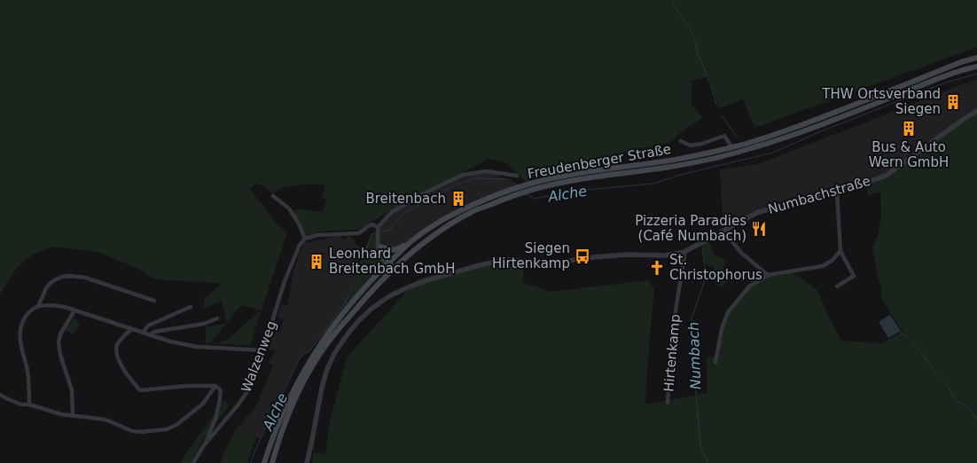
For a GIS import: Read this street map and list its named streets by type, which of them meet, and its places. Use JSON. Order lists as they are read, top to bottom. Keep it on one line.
{"streets":{"main road":["Freudenberger Straße"],"street":["Numbachstraße","Hirtenkamp","Walzenweg"]},"crossings":[["Numbachstraße","Hirtenkamp"]],"water":["Alche","Numbach"],"places":{"building":["THW Ortsverband Siegen","Bus & Auto Wern GmbH","Breitenbach","Leonhard Breitenbach GmbH"],"restaurant":["Pizzeria Paradies (Café Numbach)"],"bus stop":["Siegen Hirtenkamp"],"church":["St. Christophorus"]}}
